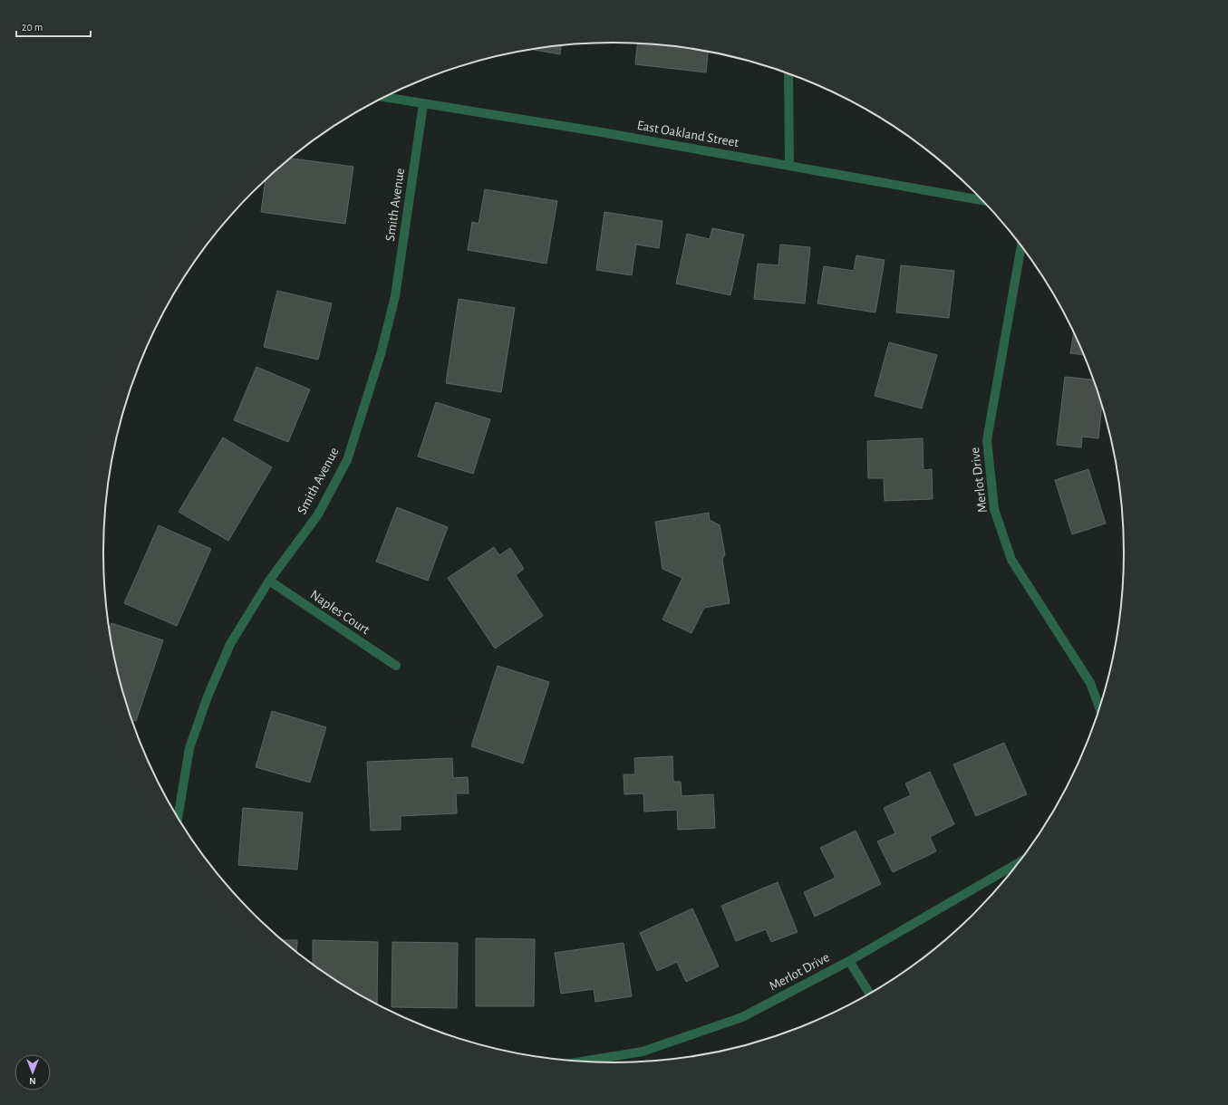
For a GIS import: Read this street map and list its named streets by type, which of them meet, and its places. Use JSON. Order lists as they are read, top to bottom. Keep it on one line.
{"streets":{"street":["East Oakland Street","Smith Avenue","Merlot Drive","Naples Court"]},"crossings":[["East Oakland Street","Smith Avenue"],["Smith Avenue","Naples Court"]],"scale_bar":"20 m","north":"bottom"}
